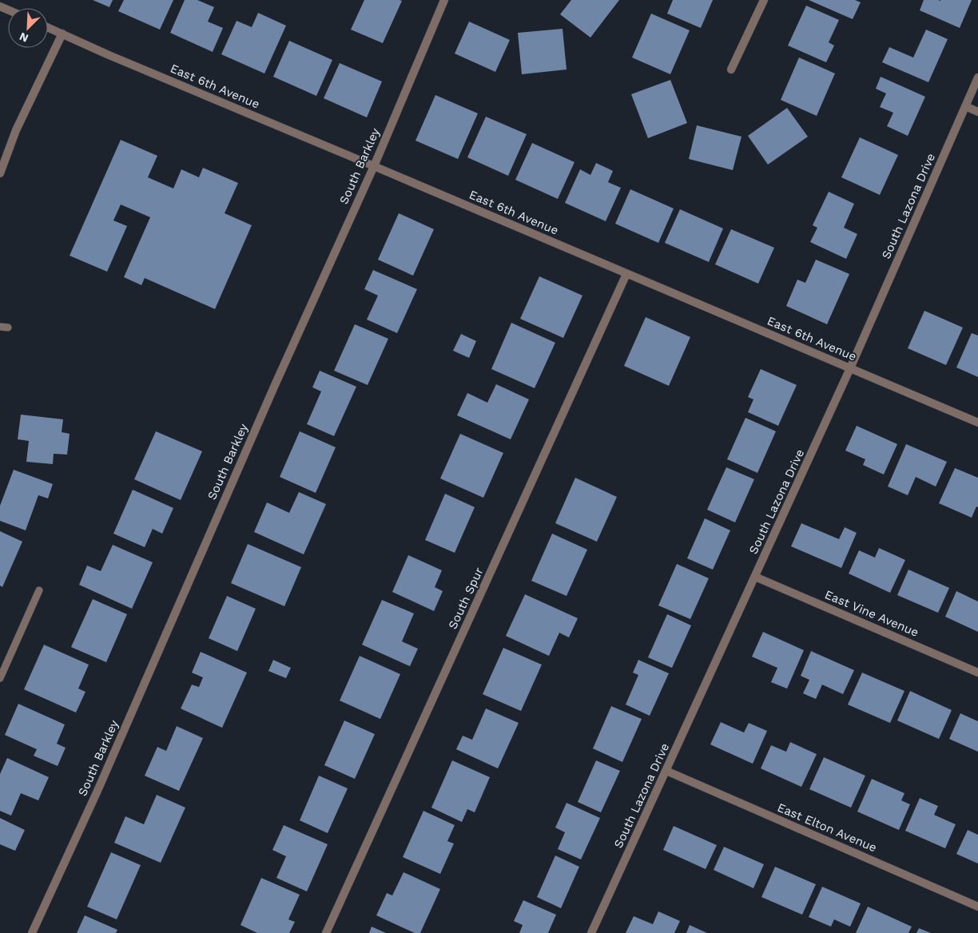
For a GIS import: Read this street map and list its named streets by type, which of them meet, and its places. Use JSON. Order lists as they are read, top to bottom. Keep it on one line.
{"streets":{"street":["East 6th Avenue","South Barkley","South Lazona Drive","South Spur","East Vine Avenue","East Elton Avenue"]},"crossings":[["East 6th Avenue","South Barkley"],["East 6th Avenue","South Lazona Drive"],["East 6th Avenue","South Spur"],["South Lazona Drive","East Vine Avenue"],["South Lazona Drive","East Elton Avenue"]],"north":"bottom left"}
